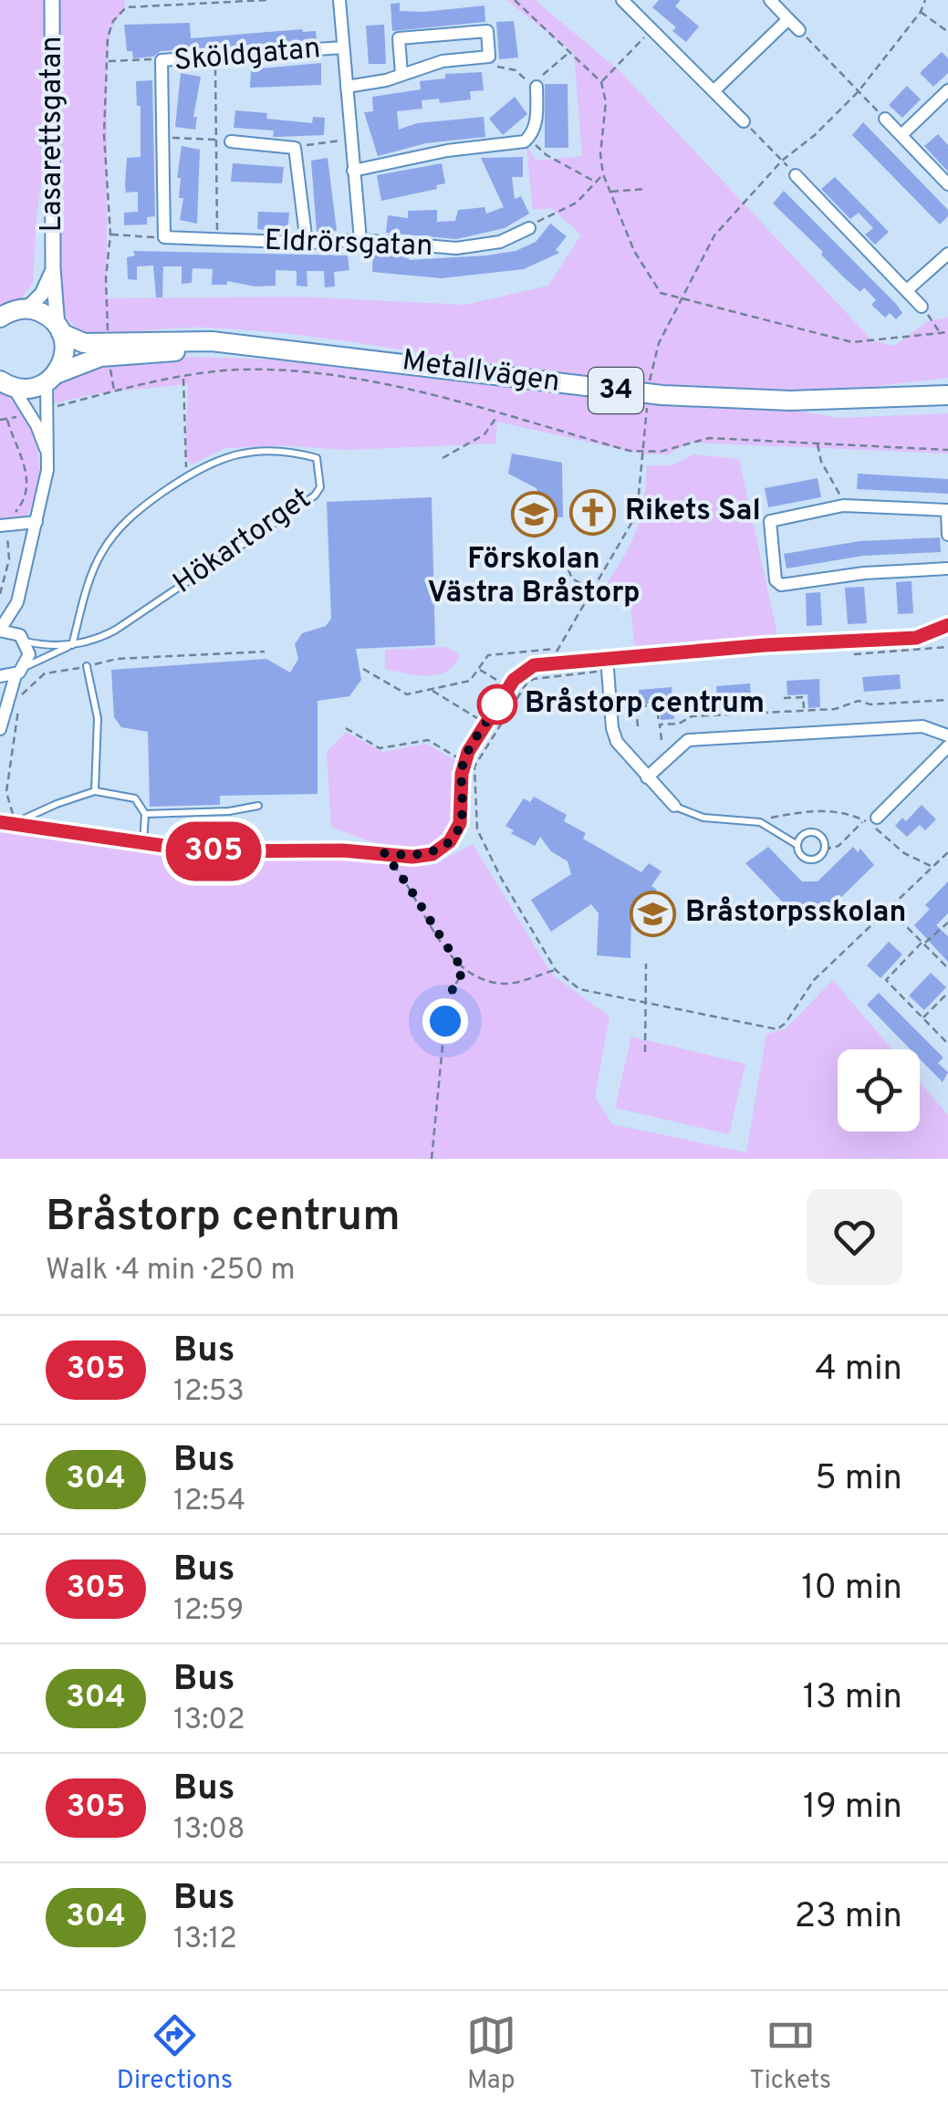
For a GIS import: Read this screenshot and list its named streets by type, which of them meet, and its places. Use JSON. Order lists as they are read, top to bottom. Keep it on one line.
{"streets":{"main road":["Metallvägen","34"],"street":["Sköldgatan","Lasarettsgatan","Eldrörsgatan"],"lane":["Hökartorget"]},"crossings":[["Sköldgatan","Eldrörsgatan"],["Lasarettsgatan","Metallvägen"],["Lasarettsgatan","34"],["Metallvägen","34"]],"places":{"church":["Rikets Sal"],"school or university":["Förskolan Västra Bråstorp","Bråstorpsskolan"],"other":["Bråstorp centrum"]},"lines":["bus line 305"],"page":{"on_map":"305","heading":["Bråstorp centrum","Walk · 4 min · 250 m"],"list":[{"mark":"305","name":"Bus","note":"12:53","value":"4 min"},{"mark":"304","name":"Bus","note":"12:54","value":"5 min"},{"mark":"305","name":"Bus","note":"12:59","value":"10 min"},{"mark":"304","name":"Bus","note":"13:02","value":"13 min"},{"mark":"305","name":"Bus","note":"13:08","value":"19 min"},{"mark":"304","name":"Bus","note":"13:12","value":"23 min"}],"tabs":["Directions","Map","Tickets"]}}
